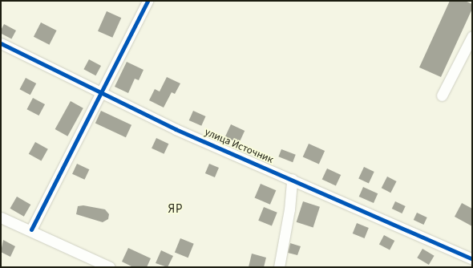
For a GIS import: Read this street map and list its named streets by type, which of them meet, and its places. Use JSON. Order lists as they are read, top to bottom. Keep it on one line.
{"streets":{"street":["улица Источник"]},"districts":["ЯР"]}
